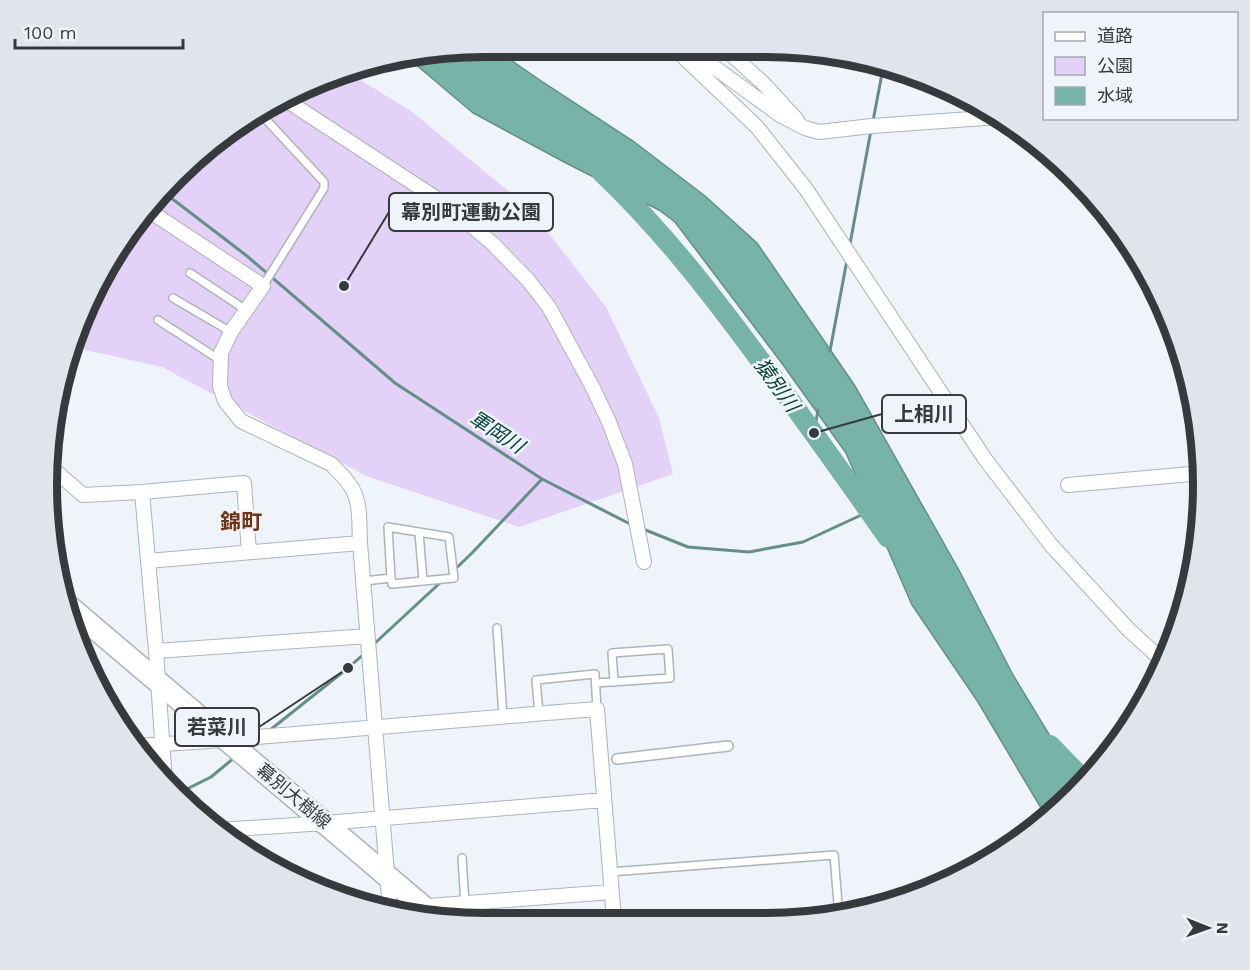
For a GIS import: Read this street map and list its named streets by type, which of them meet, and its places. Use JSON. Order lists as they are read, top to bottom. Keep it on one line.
{"streets":{"main road":["幕別大樹線"]},"districts":["錦町"],"water":["猿別川","軍岡川"],"places":["幕別町運動公園","上相川","若菜川"],"legend":["道路","公園","水域"],"scale_bar":"100 m","north":"right"}
